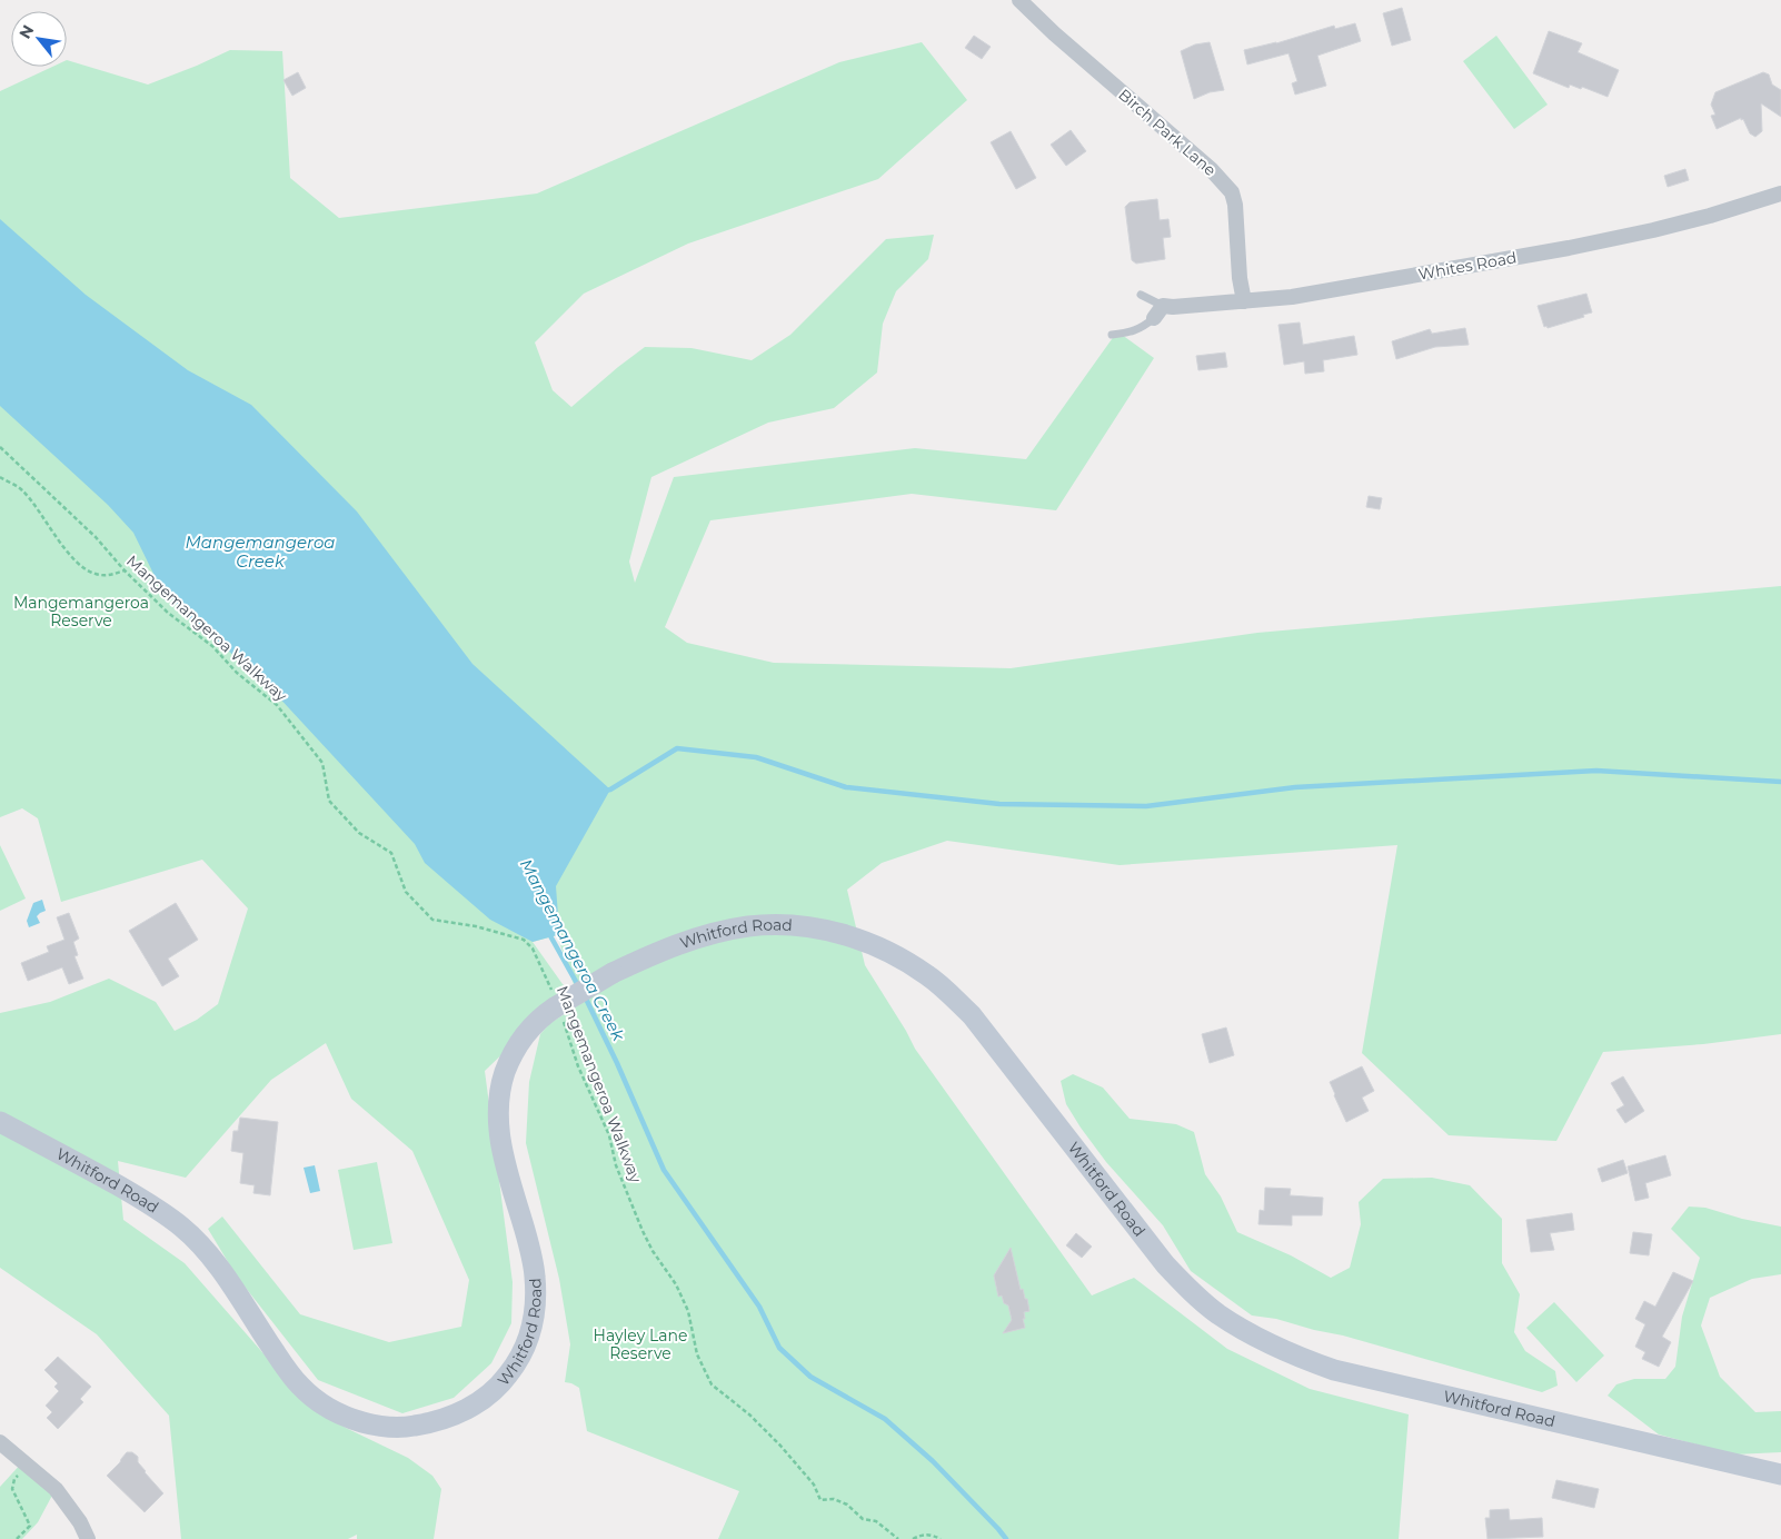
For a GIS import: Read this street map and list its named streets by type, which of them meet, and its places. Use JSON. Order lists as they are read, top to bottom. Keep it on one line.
{"streets":{"main road":["Whitford Road"],"street":["Birch Park Lane","Whites Road"],"path":["Mangemangeroa Walkway"]},"crossings":[["Birch Park Lane","Whites Road"],["Mangemangeroa Walkway","Whitford Road"]],"water":["Mangemangeroa Creek"],"parks":["Mangemangeroa Reserve","Hayley Lane Reserve"],"north":"top left"}
